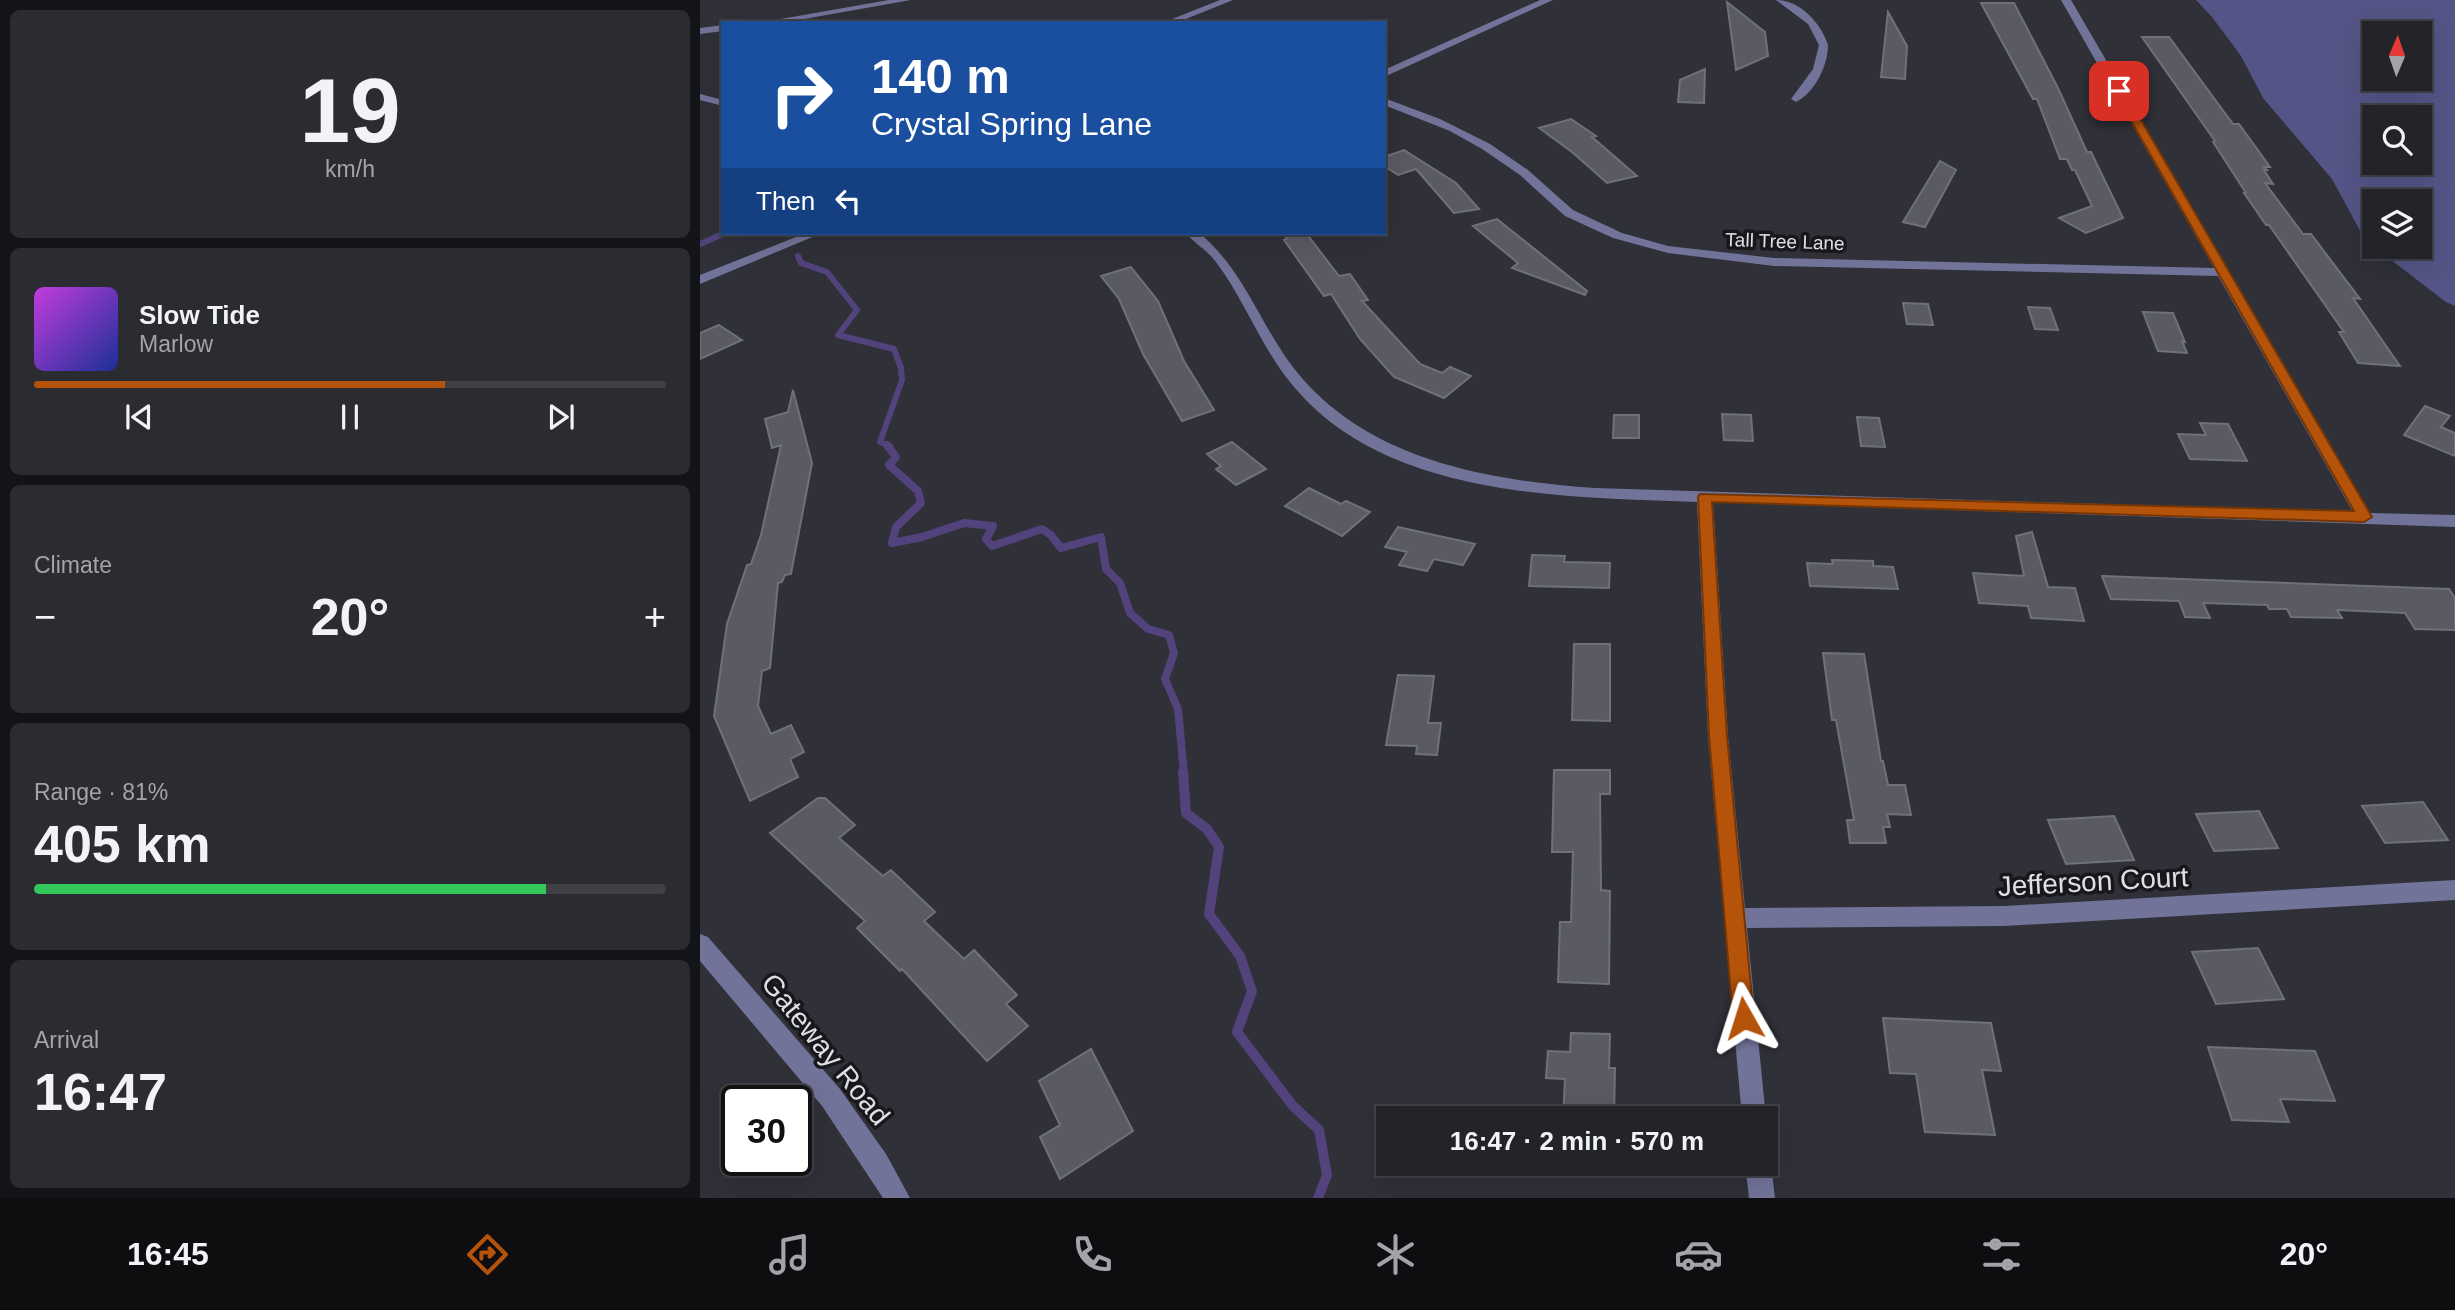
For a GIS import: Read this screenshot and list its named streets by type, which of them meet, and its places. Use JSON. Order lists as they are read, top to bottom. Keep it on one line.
{"streets":{"street":["Tall Tree Lane","Jefferson Court","Gateway Road"]},"north":"top","page":{"tile":[["19","km/h"],"Climate",["Range · 81%","405 km"],["Arrival","16:47"]],"turn":["140 m","Crystal Spring Lane"],"then":"Then","song":["Slow Tide","Marlow"],"heat":["−","20°","+"],"limit":"30","trip":"16:47 · 2 min · 570 m","tabs":["16:45","20°"]}}
